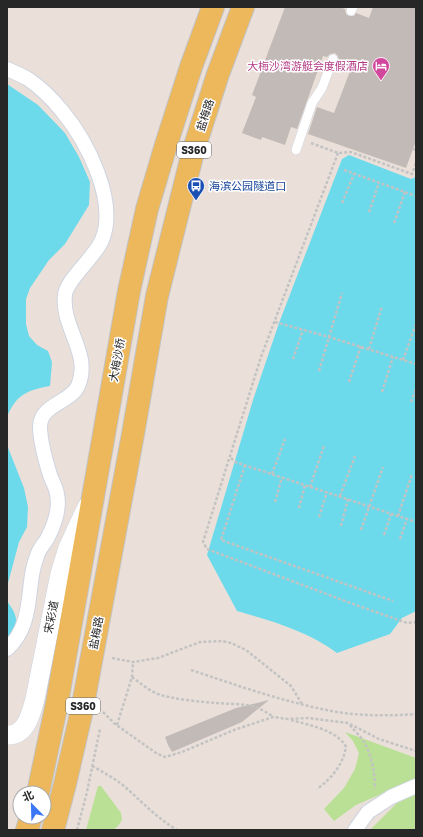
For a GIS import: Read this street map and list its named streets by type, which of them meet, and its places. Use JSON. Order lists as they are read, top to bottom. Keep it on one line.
{"streets":{"main road":["盐梅路","S360","大梅沙桥"],"street":["宋彩道"]},"crossings":[["S360","大梅沙桥"],["S360","宋彩道"],["大梅沙桥","宋彩道"]],"places":{"hotel":["大梅沙湾游艇会度假酒店"],"bus stop":["海滨公园隧道口"]},"north":"top left"}
